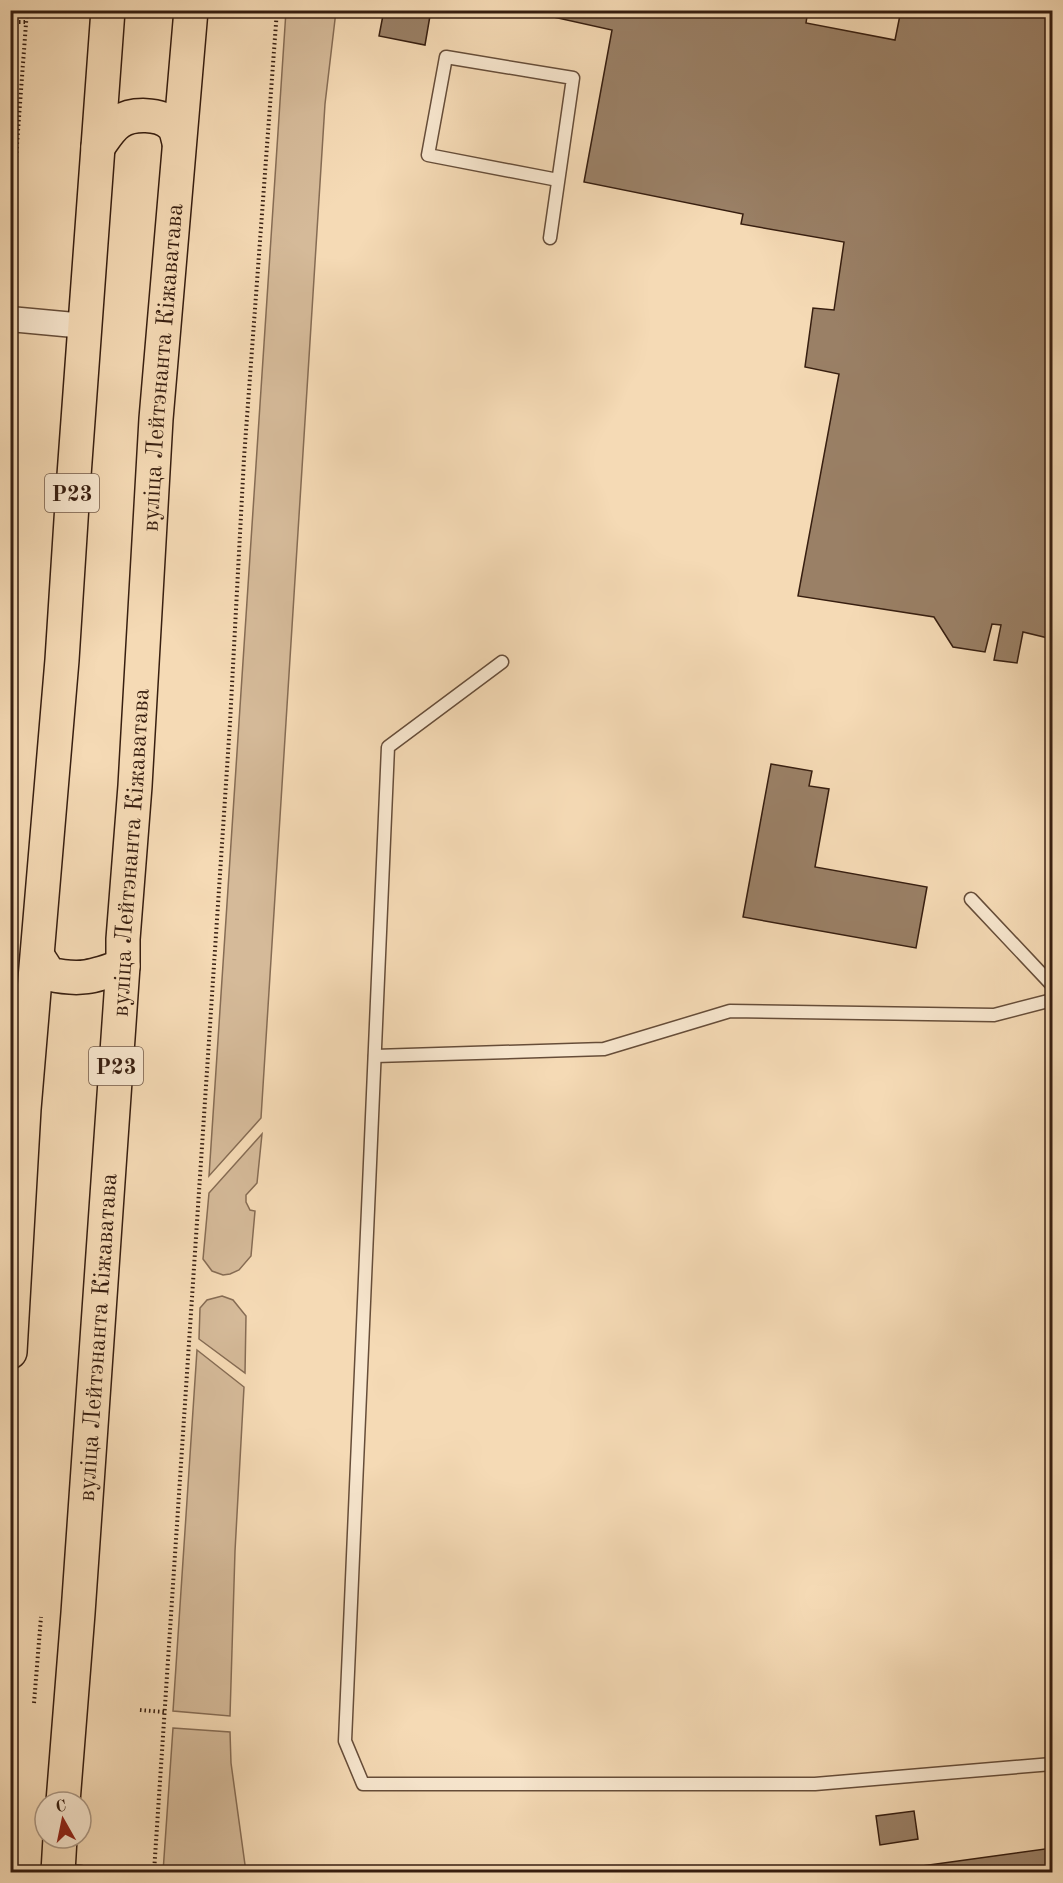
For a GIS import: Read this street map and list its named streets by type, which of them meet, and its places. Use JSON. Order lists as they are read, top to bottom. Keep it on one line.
{"streets":{"main road":["вуліца Лейтэнанта Кіжаватава","Р23"]},"north":"top"}
